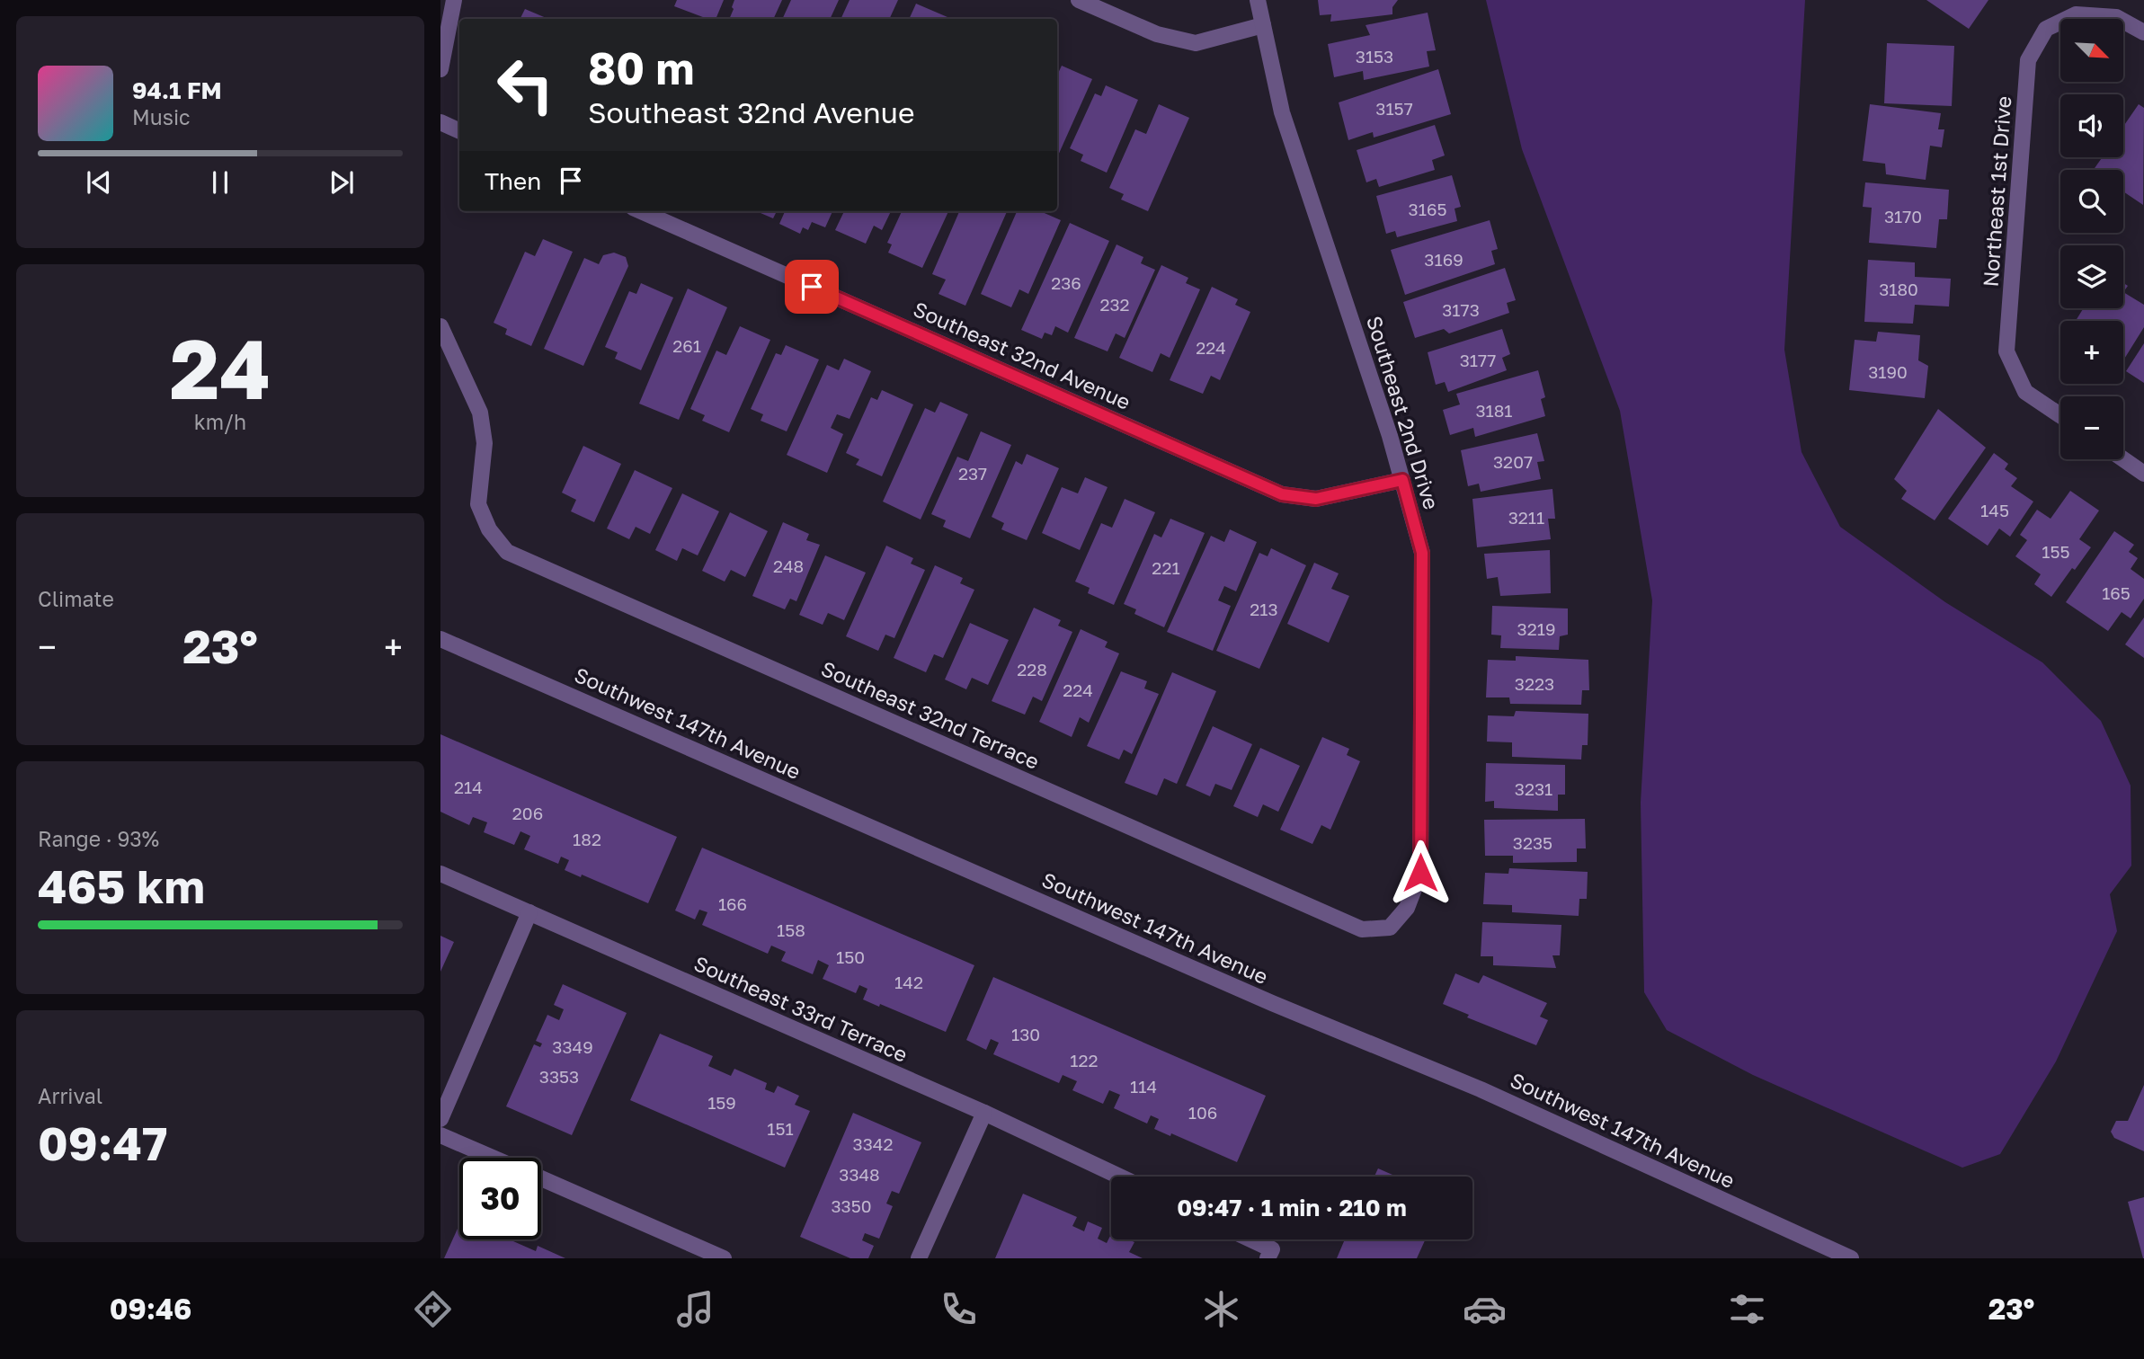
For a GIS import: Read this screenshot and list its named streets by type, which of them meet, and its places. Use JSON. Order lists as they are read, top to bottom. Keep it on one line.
{"streets":{"street":["Northeast 1st Drive","Southeast 32nd Avenue","Southeast 2nd Drive","Southeast 32nd Terrace","Southwest 147th Avenue","Southeast 33rd Terrace"]},"crossings":[["Southeast 32nd Avenue","Southeast 2nd Drive"],["Southeast 2nd Drive","Southeast 32nd Terrace"]],"house_numbers":["3153","3157","3165","3170","3169","236","3180","232","3173","261","224","3177","3190","3181","3207","237","145","3211","155","248","221","165","213","3219","228","3223","224","214","3231","206","182","3235","166","158","150","142","130","3349","122","3353","114","159","106","151","3342","3348","3350"],"north":"bottom right","page":{"map_buttons":["+","−"],"turn":["80 m","Southeast 32nd Avenue"],"song":["94.1 FM","Music"],"then":"Then","tile":[["24","km/h"],"Climate",["Range · 93%","465 km"],["Arrival","09:47"]],"heat":["−","23°","+"],"limit":"30","trip":"09:47 · 1 min · 210 m","tabs":["09:46","23°"]}}
